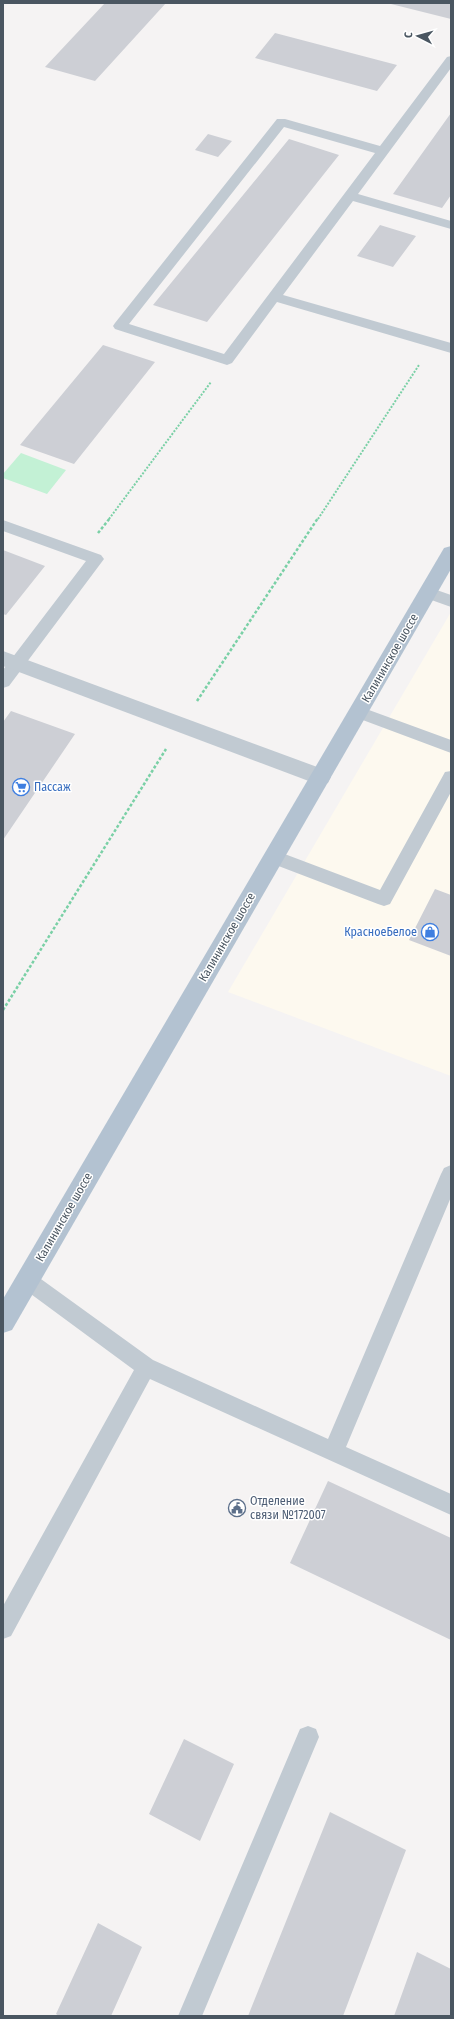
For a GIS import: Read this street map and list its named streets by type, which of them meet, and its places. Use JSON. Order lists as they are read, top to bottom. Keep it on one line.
{"streets":{"main road":["Калининское шоссе"]},"places":{"supermarket":["Пассаж"],"shop":["КрасноеБелое"],"public building":["Отделение связи №172007"]},"north":"left"}
